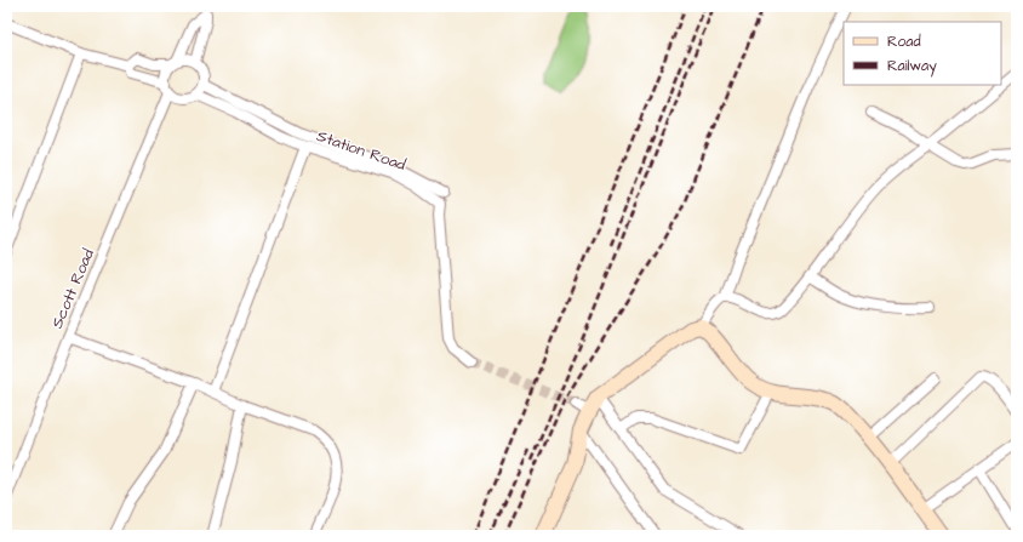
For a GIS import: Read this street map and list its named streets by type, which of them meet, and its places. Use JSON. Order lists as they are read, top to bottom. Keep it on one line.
{"streets":{"street":["Station Road","Scott Road"]},"crossings":[["Station Road","Scott Road"]],"legend":["Road","Railway"]}
